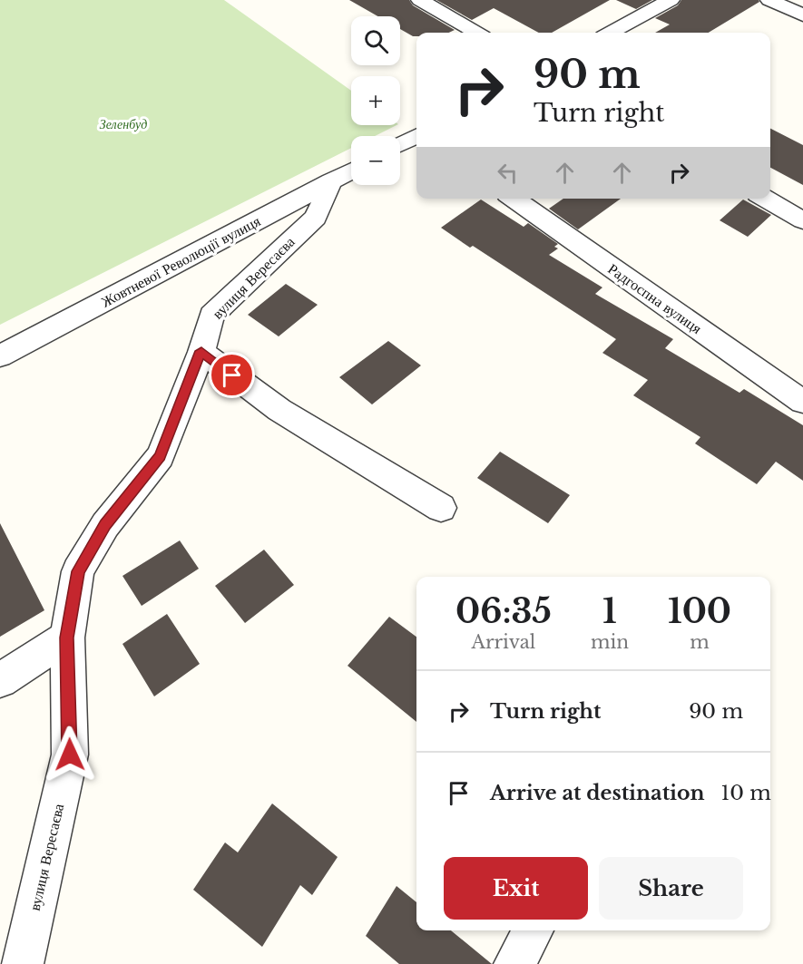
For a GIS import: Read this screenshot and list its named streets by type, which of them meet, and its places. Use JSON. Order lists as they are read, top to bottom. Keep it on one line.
{"streets":{"street":["Жовтневої Революції вулиця","вулиця Вересаєва","Радгоспна вулиця"]},"crossings":[["Жовтневої Революції вулиця","вулиця Вересаєва"]],"parks":["Зеленбуд"],"page":{"map_buttons":["+","−"],"turn":["90 m","Turn right"],"eta":["06:35","Arrival","1","min","100","m"],"list":[{"name":"Turn right","value":"90 m"},{"name":"Arrive at destination","value":"10 m"}],"buttons":["Exit","Share"]}}
